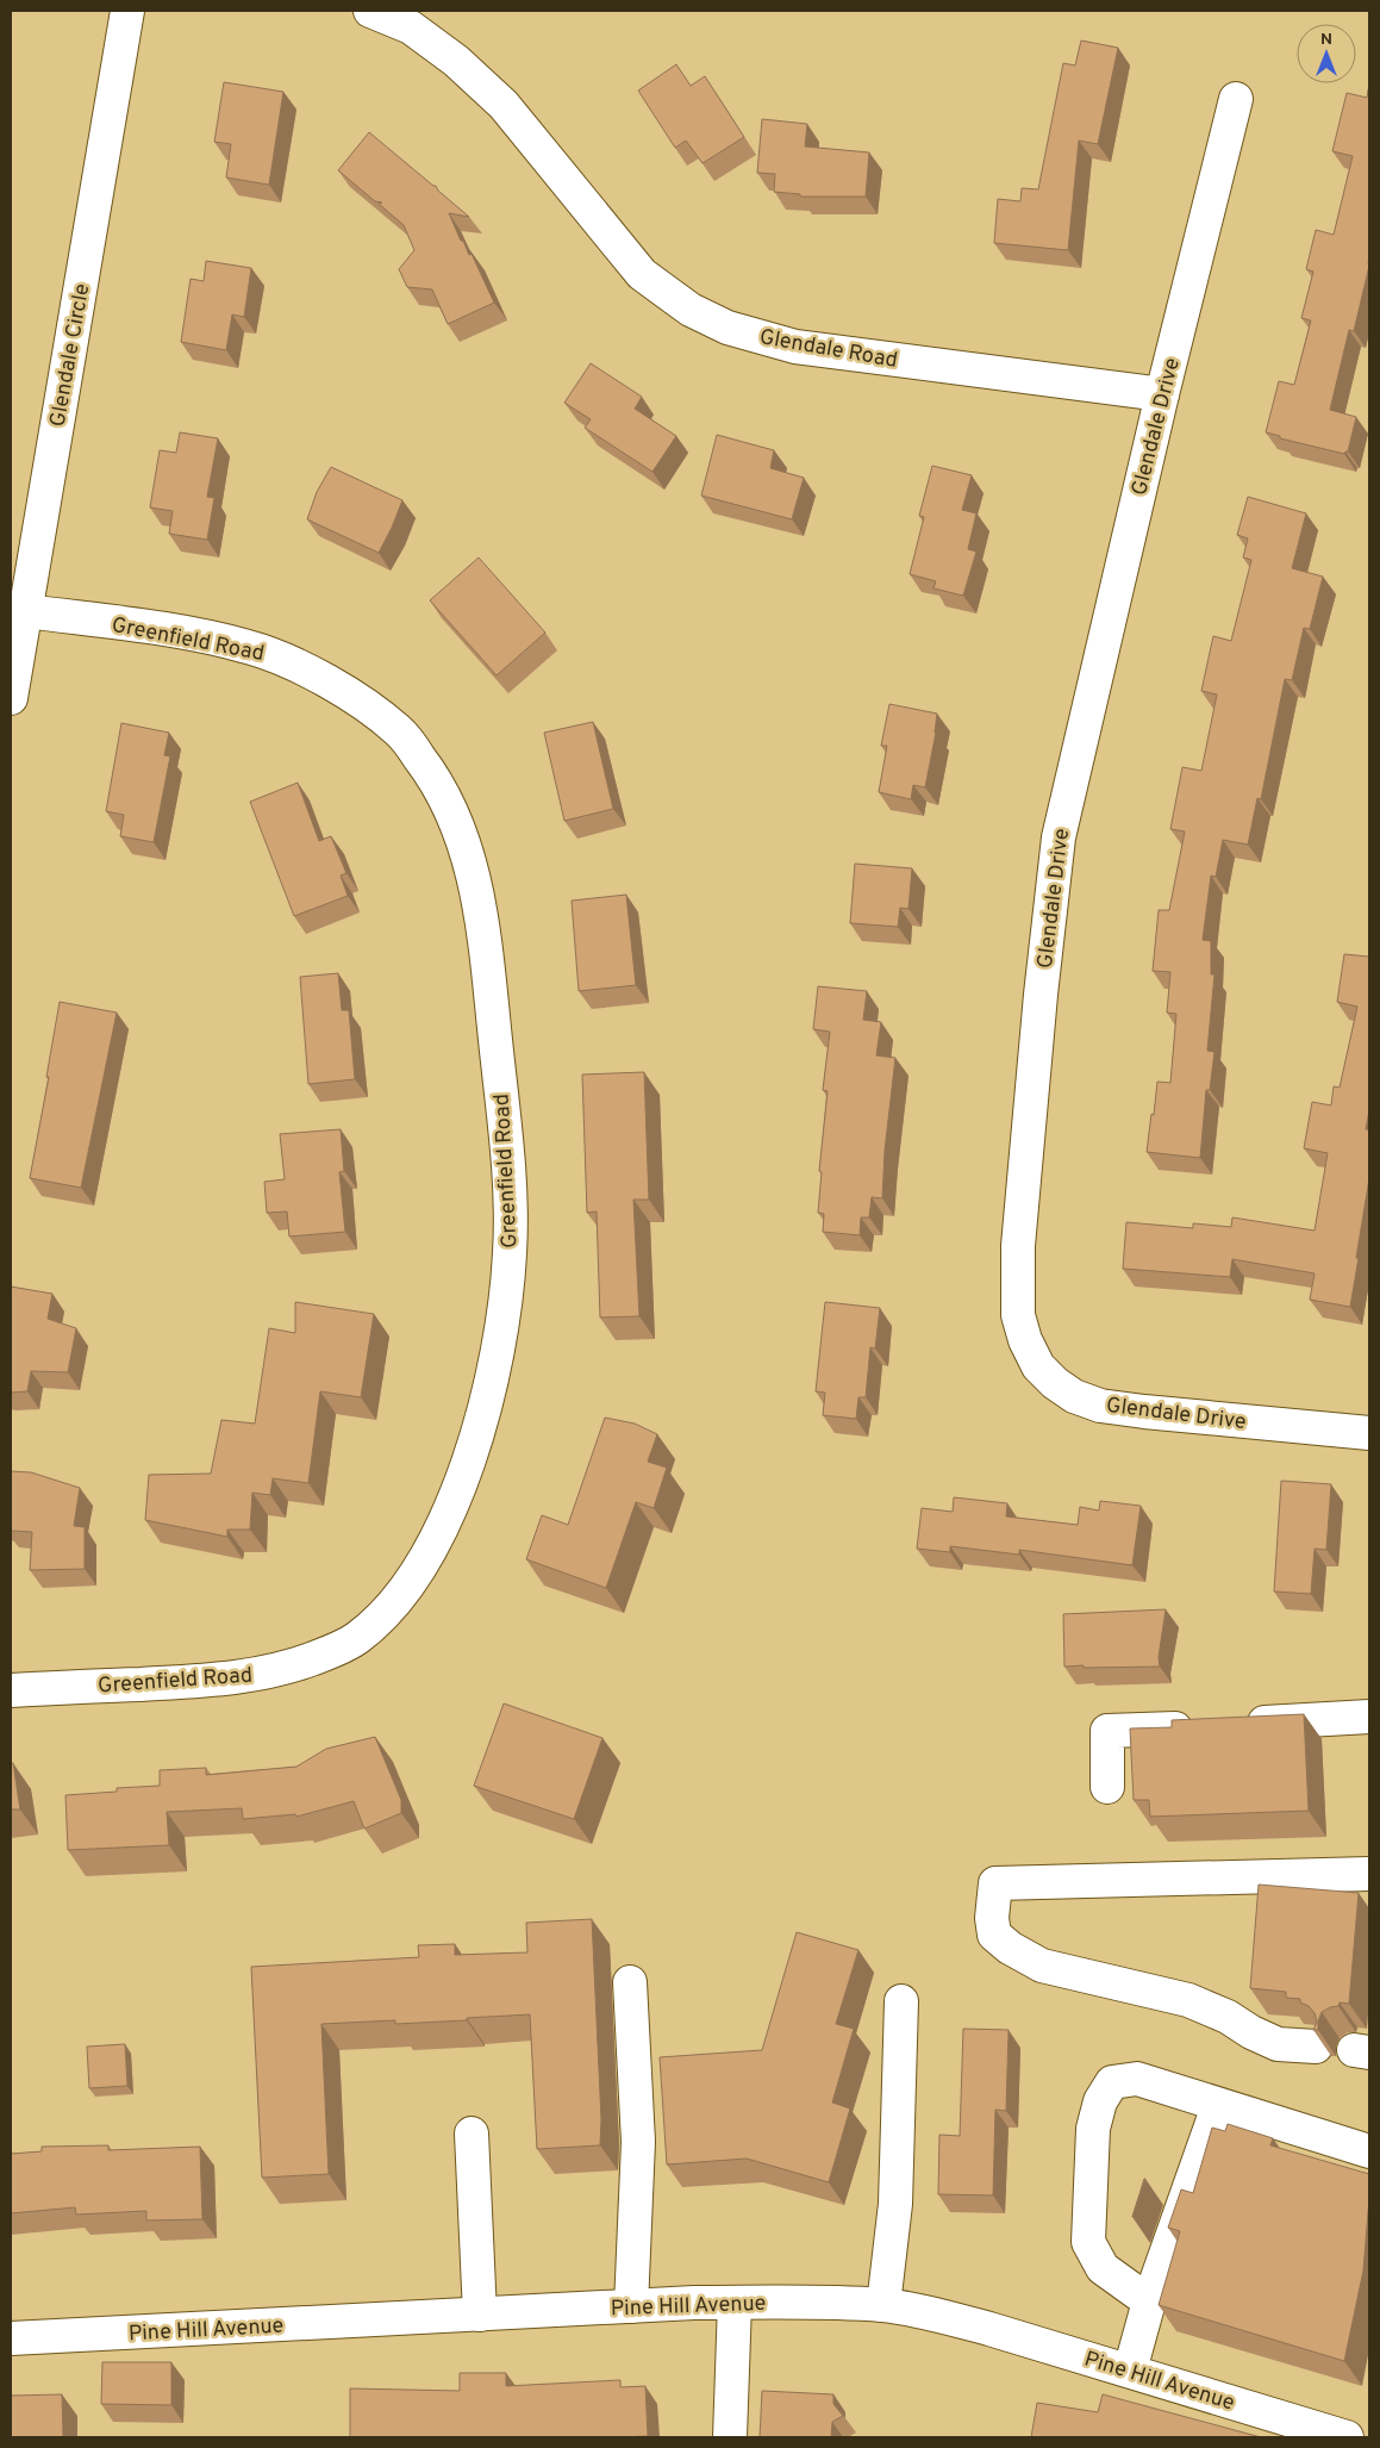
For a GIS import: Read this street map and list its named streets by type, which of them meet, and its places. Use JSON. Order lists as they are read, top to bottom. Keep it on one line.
{"streets":{"street":["Glendale Road","Glendale Circle","Glendale Drive","Greenfield Road","Pine Hill Avenue"]},"crossings":[["Glendale Road","Glendale Drive"],["Glendale Circle","Greenfield Road"]],"north":"top"}
